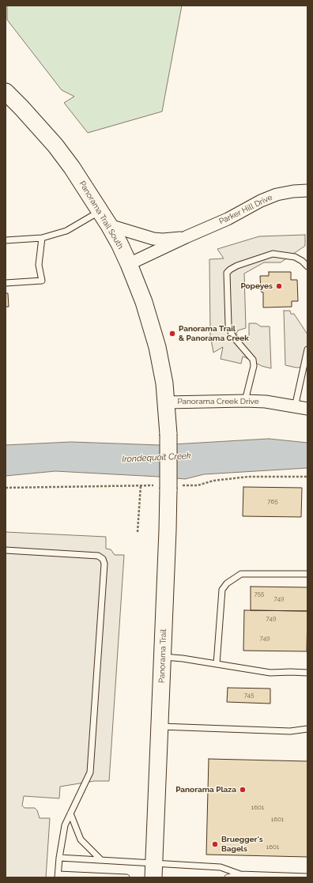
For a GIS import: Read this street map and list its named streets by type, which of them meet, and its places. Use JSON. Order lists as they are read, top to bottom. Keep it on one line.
{"streets":{"main road":["Panorama Trail South","Panorama Trail"],"street":["Parker Hill Drive","Panorama Creek Drive"]},"crossings":[["Parker Hill Drive","Panorama Trail South"],["Panorama Trail South","Panorama Creek Drive"],["Panorama Trail South","Panorama Trail"]],"water":["Irondequoit Creek"],"places":["Popeyes","Panorama Trail & Panorama Creek","Panorama Plaza","Bruegger's Bagels"],"house_numbers":["765","755","749","749","749","745","1601","1601","1601"]}
